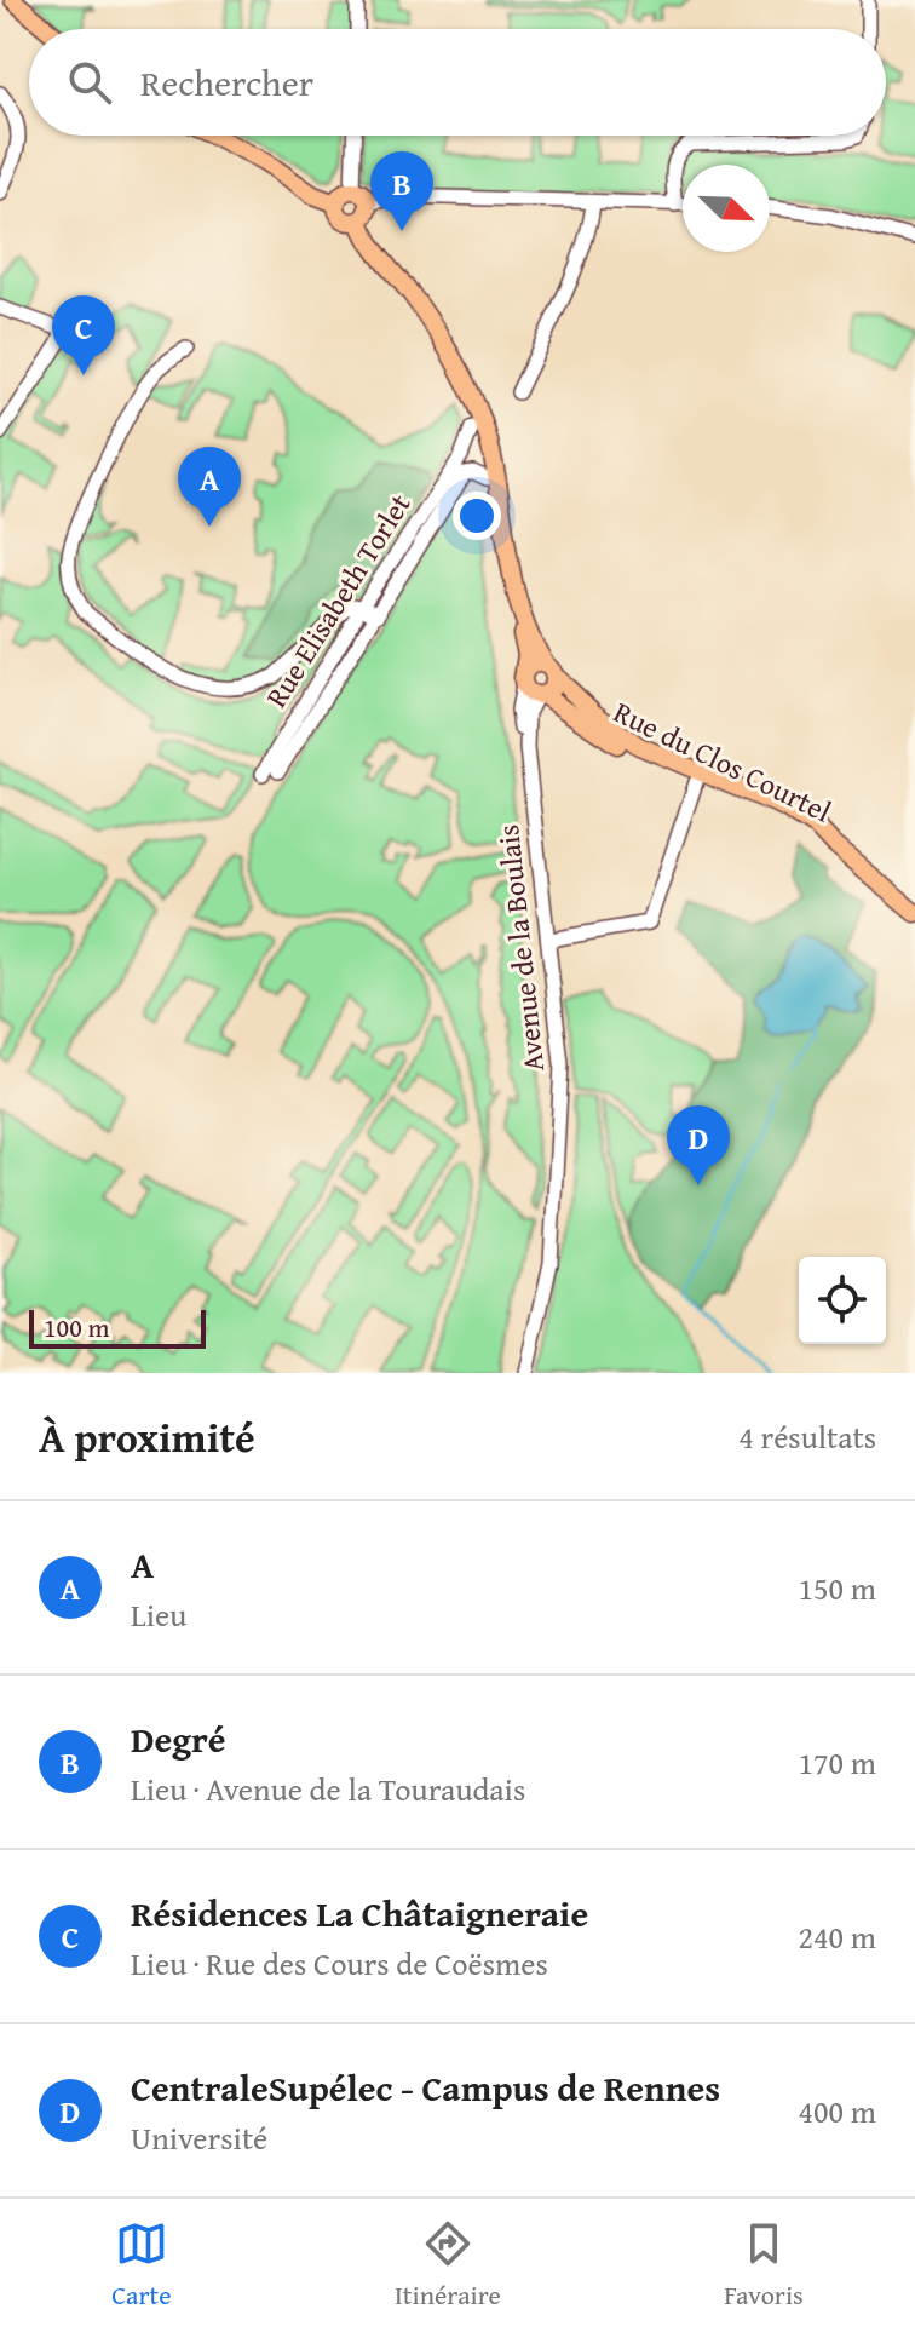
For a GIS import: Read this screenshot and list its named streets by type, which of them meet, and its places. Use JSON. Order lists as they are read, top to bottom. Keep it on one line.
{"streets":{"main road":["Rue du Clos Courtel"],"street":["Rue Elisabeth Torlet","Avenue de la Boulais"]},"crossings":[["Rue du Clos Courtel","Avenue de la Boulais"]],"scale_bar":"100 m","north":"bottom right","page":{"search":"Rechercher","pins":["B","C","A","D"],"scale":"100 m","heading":["À proximité","4 résultats"],"list":[{"mark":"A","name":"A","note":"Lieu","value":"150 m"},{"mark":"B","name":"Degré","note":"Lieu · Avenue de la Touraudais","value":"170 m"},{"mark":"C","name":"Résidences La Châtaigneraie","note":"Lieu · Rue des Cours de Coësmes","value":"240 m"},{"mark":"D","name":"CentraleSupélec - Campus de Rennes","note":"Université","value":"400 m"}],"nav":["Carte","Itinéraire","Favoris"]}}
